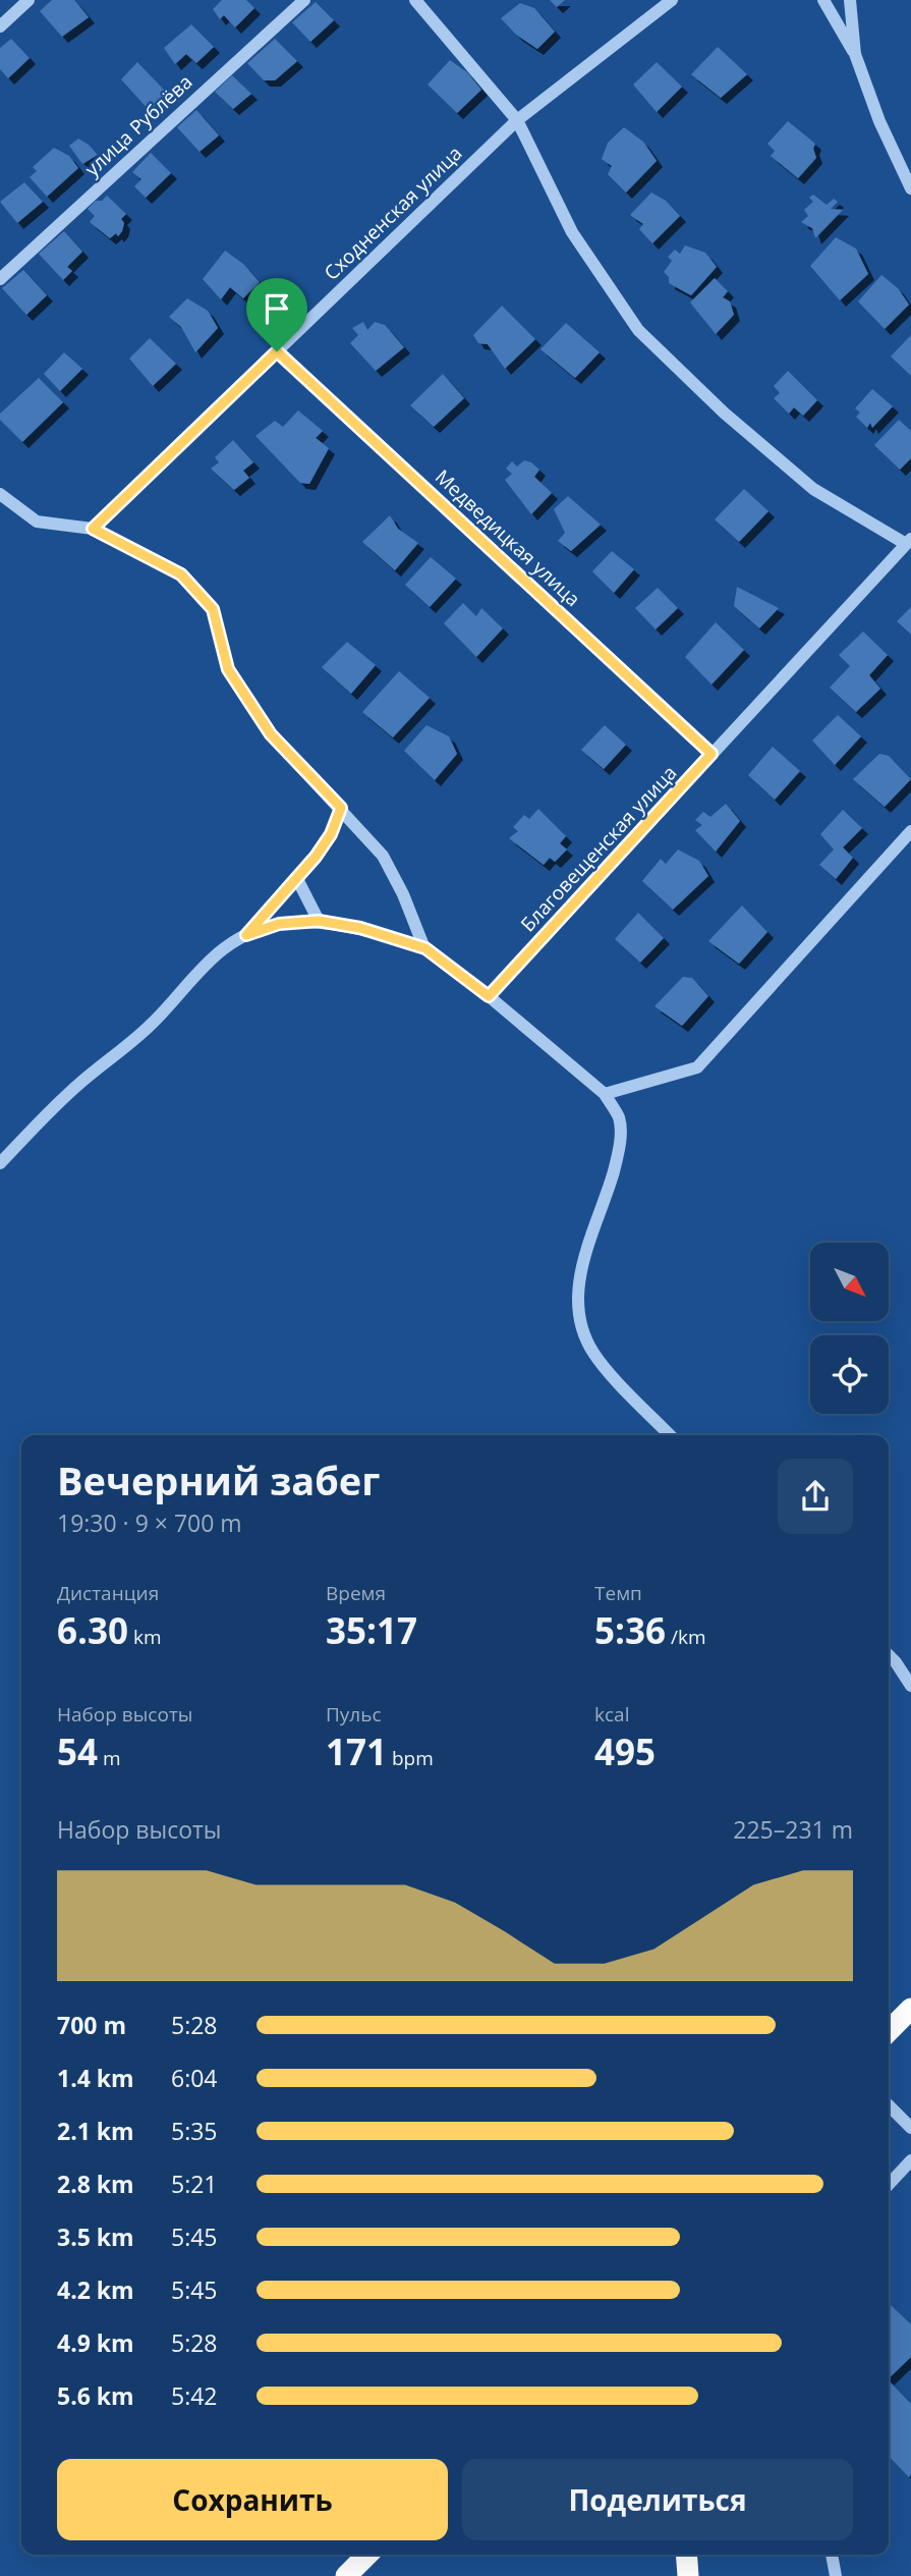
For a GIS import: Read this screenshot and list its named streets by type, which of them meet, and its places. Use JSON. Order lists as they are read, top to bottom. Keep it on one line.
{"streets":{"street":["улица Рублёва","Сходненская улица","Медведицкая улица","Благовещенская улица"]},"crossings":[["Сходненская улица","Медведицкая улица"],["Медведицкая улица","Благовещенская улица"]],"north":"bottom right","page":{"heading":["Вечерний забег","19:30 · 9 × 700 m"],"stats":[["Дистанция","6.30 km"],["Время","35:17"],["Темп","5:36 /km"],["Набор высоты","54 m"],["Пульс","171 bpm"],["kcal","495"]],"chart":["Набор высоты","225–231 m"],"list":[{"name":"700 m","note":"5:28"},{"name":"1.4 km","note":"6:04"},{"name":"2.1 km","note":"5:35"},{"name":"2.8 km","note":"5:21"},{"name":"3.5 km","note":"5:45"},{"name":"4.2 km","note":"5:45"},{"name":"4.9 km","note":"5:28"},{"name":"5.6 km","note":"5:42"}],"buttons":["Сохранить","Поделиться"]}}
